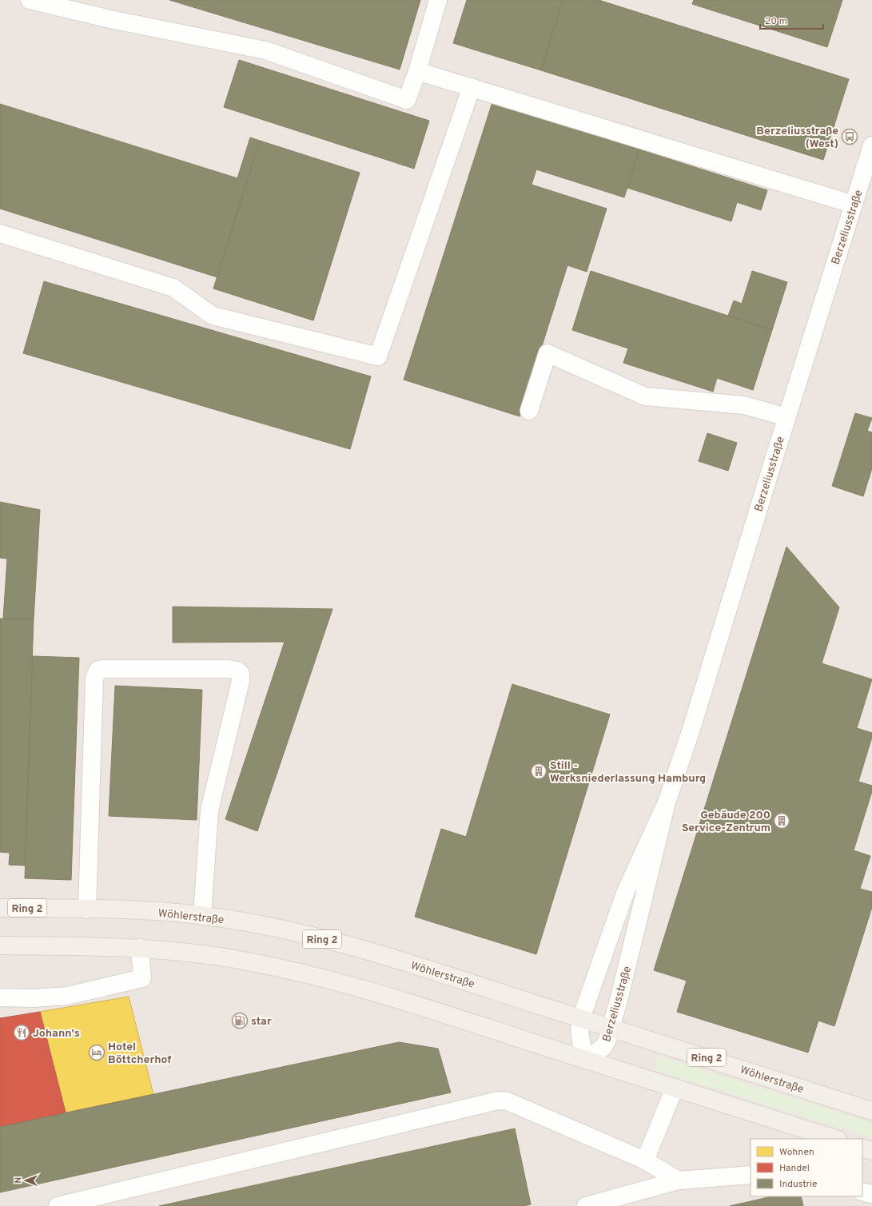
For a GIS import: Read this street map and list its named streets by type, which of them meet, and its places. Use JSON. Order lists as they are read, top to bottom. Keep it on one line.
{"streets":{"main road":["Ring 2","Wöhlerstraße"],"street":["Berzeliusstraße"]},"crossings":[["Berzeliusstraße","Wöhlerstraße"]],"places":{"bus stop":["Berzeliusstraße (West)"],"building":["Still - Werksniederlassung Hamburg","Gebäude 200 Service-Zentrum"],"fuel station":["star"],"restaurant":["Johann's"],"hotel":["Hotel Böttcherhof"]},"legend":["Wohnen","Handel","Industrie"],"scale_bar":"20 m","north":"left"}
